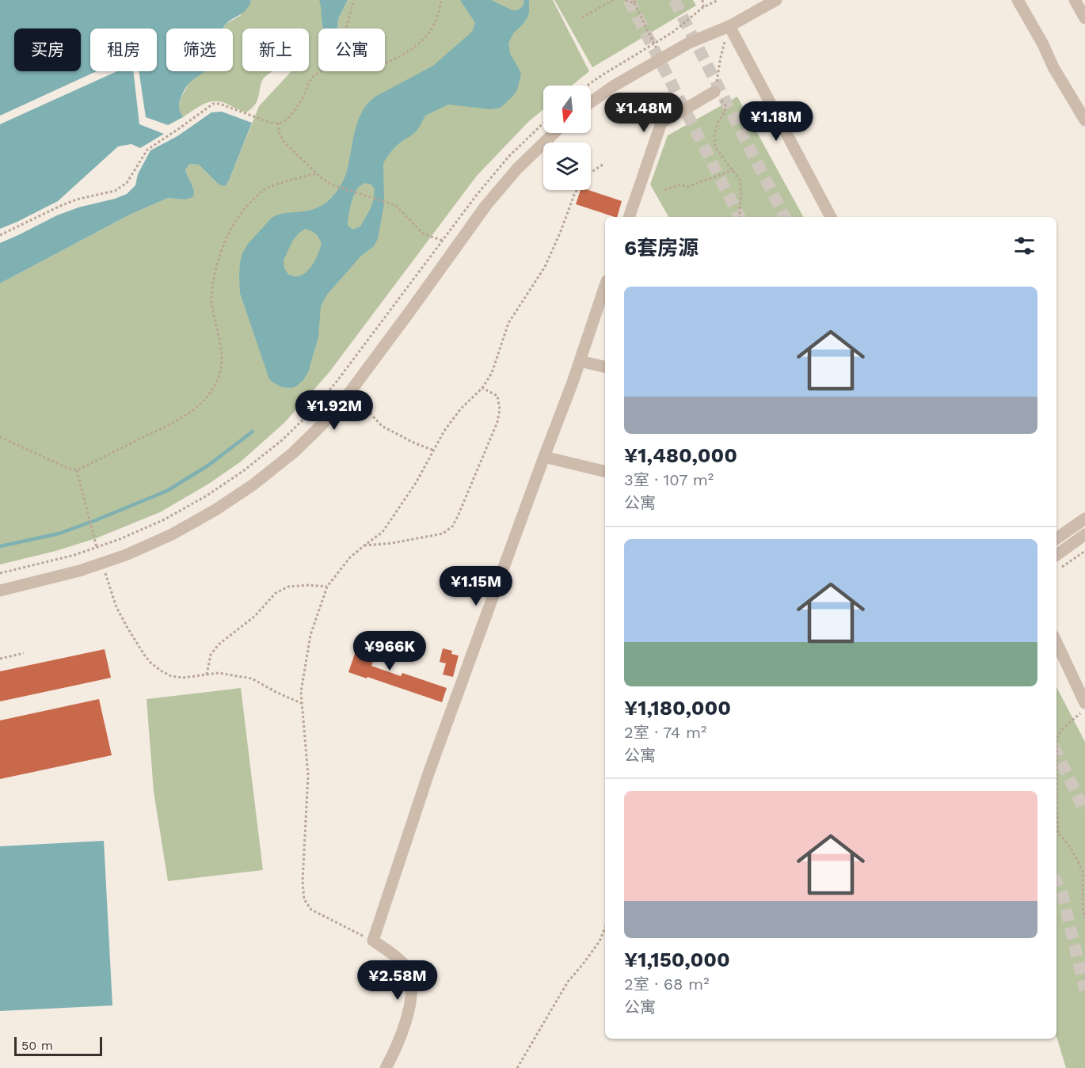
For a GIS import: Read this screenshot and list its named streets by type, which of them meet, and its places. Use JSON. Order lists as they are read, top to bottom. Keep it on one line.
{"scale_bar":"50 m","north":"bottom","page":{"chip":["买房","租房","筛选","新上","公寓"],"price":["¥1.48M","¥1.18M","¥1.92M","¥1.15M","¥966K","¥2.58M"],"heading":"6套房源","list":[{"name":"¥1,480,000","note":"3室 · 107 m² · 公寓"},{"name":"¥1,180,000","note":"2室 · 74 m² · 公寓"},{"name":"¥1,150,000","note":"2室 · 68 m² · 公寓"}],"scale":"50 m"}}
